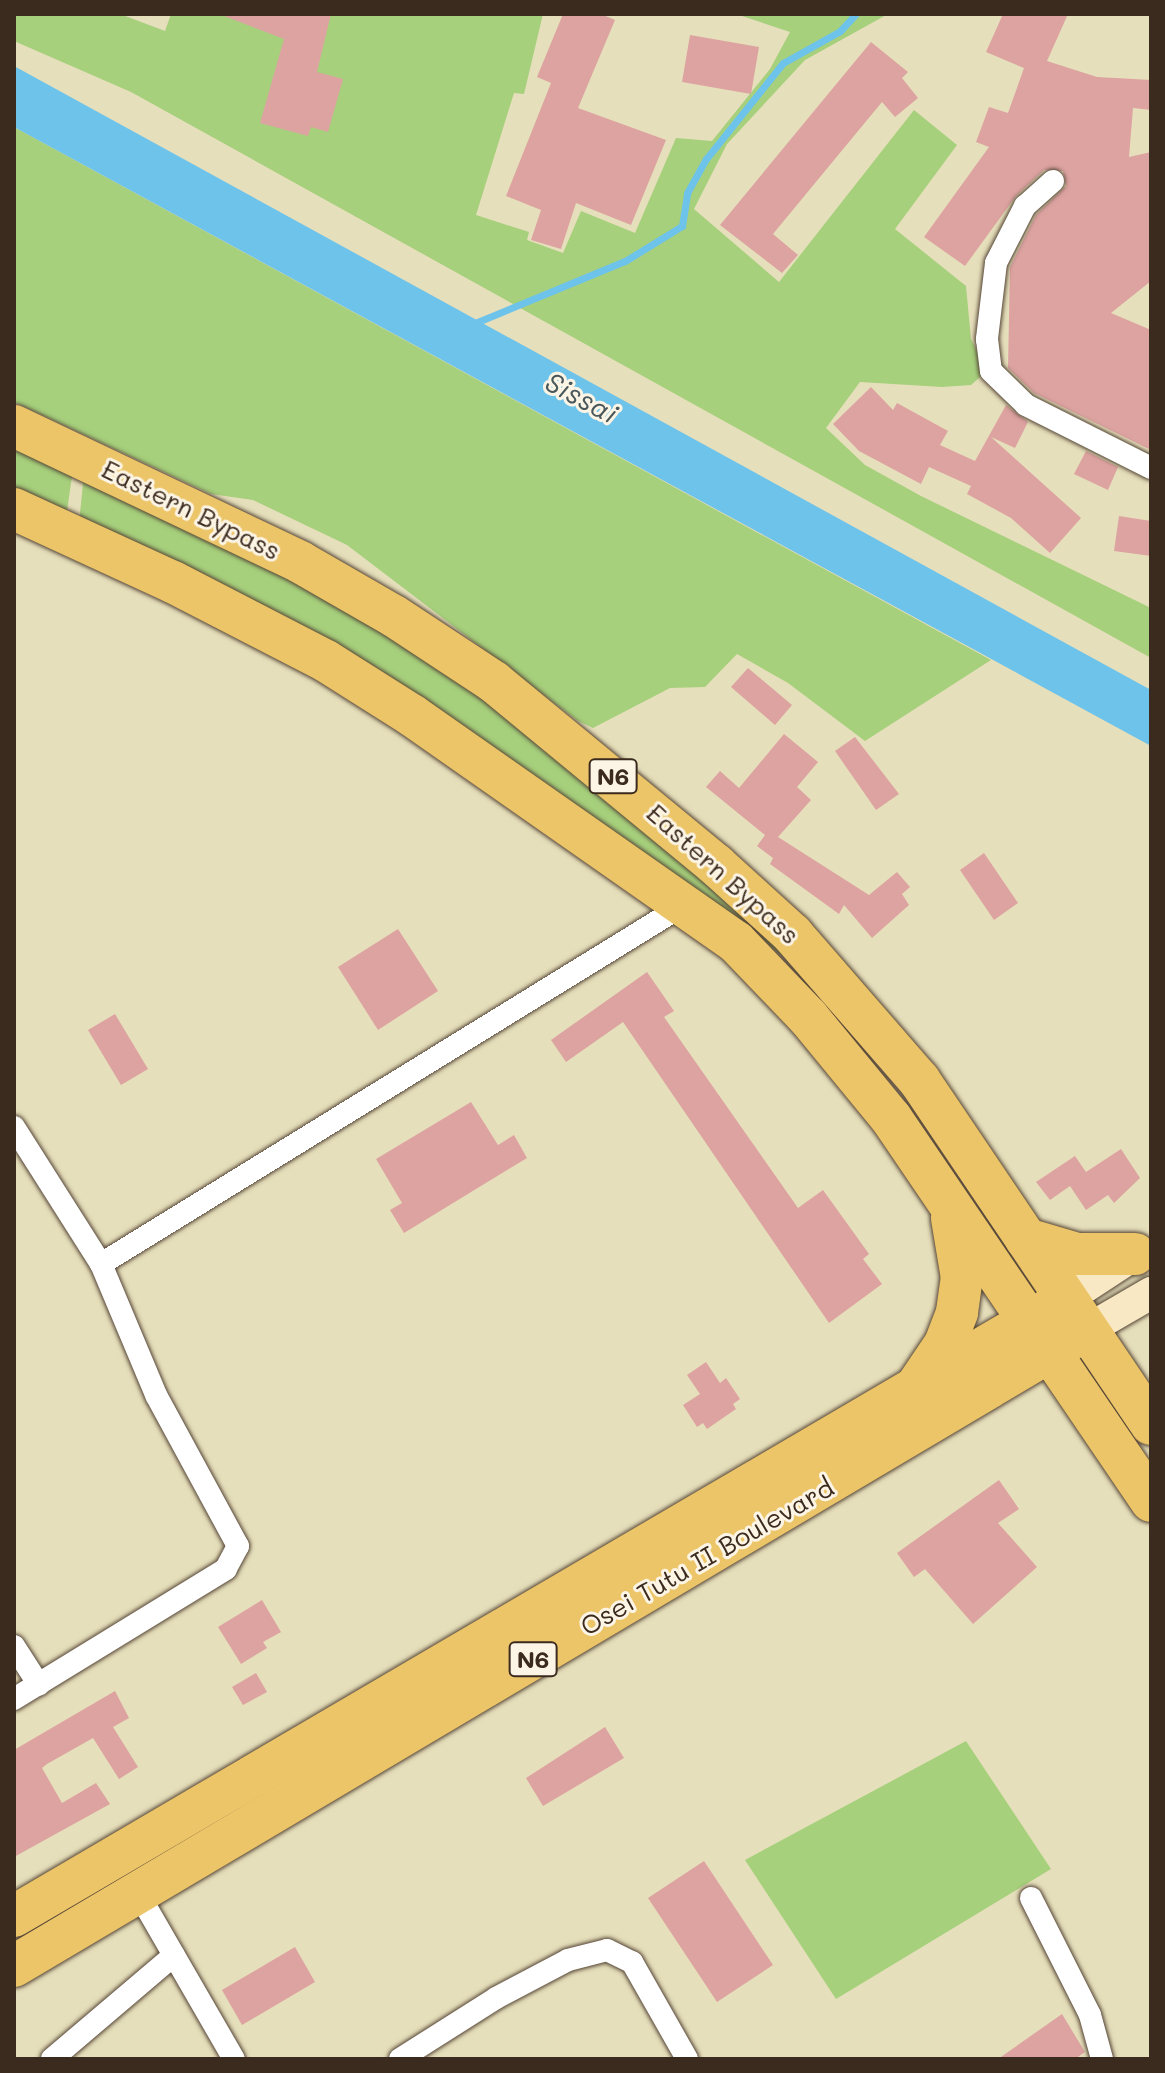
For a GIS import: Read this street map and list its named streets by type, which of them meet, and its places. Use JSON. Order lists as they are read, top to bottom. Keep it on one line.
{"streets":{"highway":["Eastern Bypass","N6","Osei Tutu II Boulevard"]},"crossings":[["Eastern Bypass","Osei Tutu II Boulevard"]],"water":["Sissai"]}
